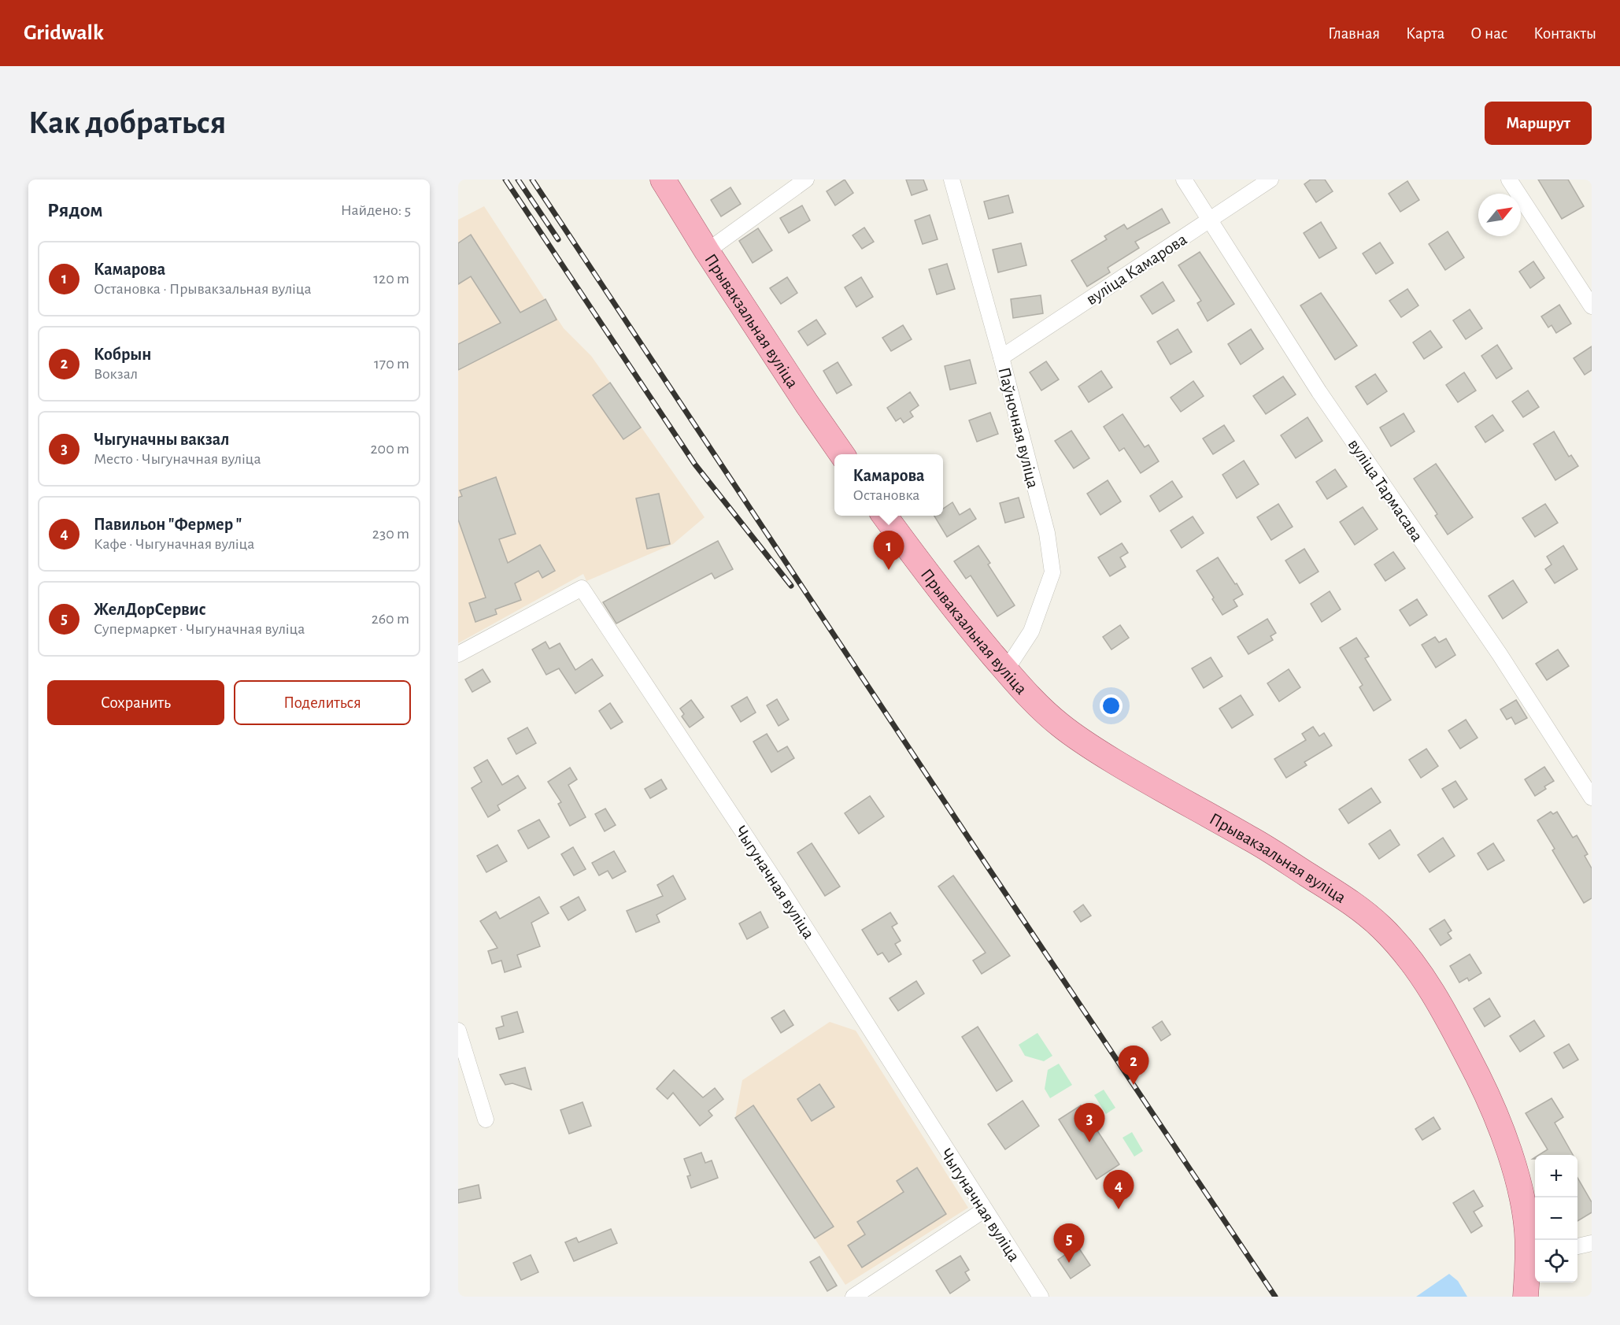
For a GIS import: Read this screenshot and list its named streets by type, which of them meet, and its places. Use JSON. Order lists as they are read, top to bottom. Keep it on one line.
{"streets":{"main road":["Прывакзальная вуліца"],"street":["вуліца Камарова","Паўночная вуліца","вуліца Тармасава","Чыгуначная вуліца"]},"crossings":[["вуліца Камарова","Паўночная вуліца"],["вуліца Камарова","вуліца Тармасава"],["Прывакзальная вуліца","Паўночная вуліца"]],"north":"top right","page":{"header":"Gridwalk","nav":["Главная","Карта","О нас","Контакты"],"buttons":["Маршрут",["Сохранить","Поделиться"]],"title":"Как добраться","heading":["Рядом","Найдено: 5"],"list":[{"mark":"1","name":"Камарова","note":"Остановка · Прывакзальная вуліца","value":"120 m"},{"mark":"2","name":"Кобрын","note":"Вокзал","value":"170 m"},{"mark":"3","name":"Чыгуначны вакзал","note":"Место · Чыгуначная вуліца","value":"200 m"},{"mark":"4","name":"Павильон \"Фермер \"","note":"Кафе · Чыгуначная вуліца","value":"230 m"},{"mark":"5","name":"ЖелДорСервис","note":"Супермаркет · Чыгуначная вуліца","value":"260 m"}],"popup":["Камарова","Остановка"],"pins":["1","2","3","4","5"],"map_buttons":["+","−"]}}
